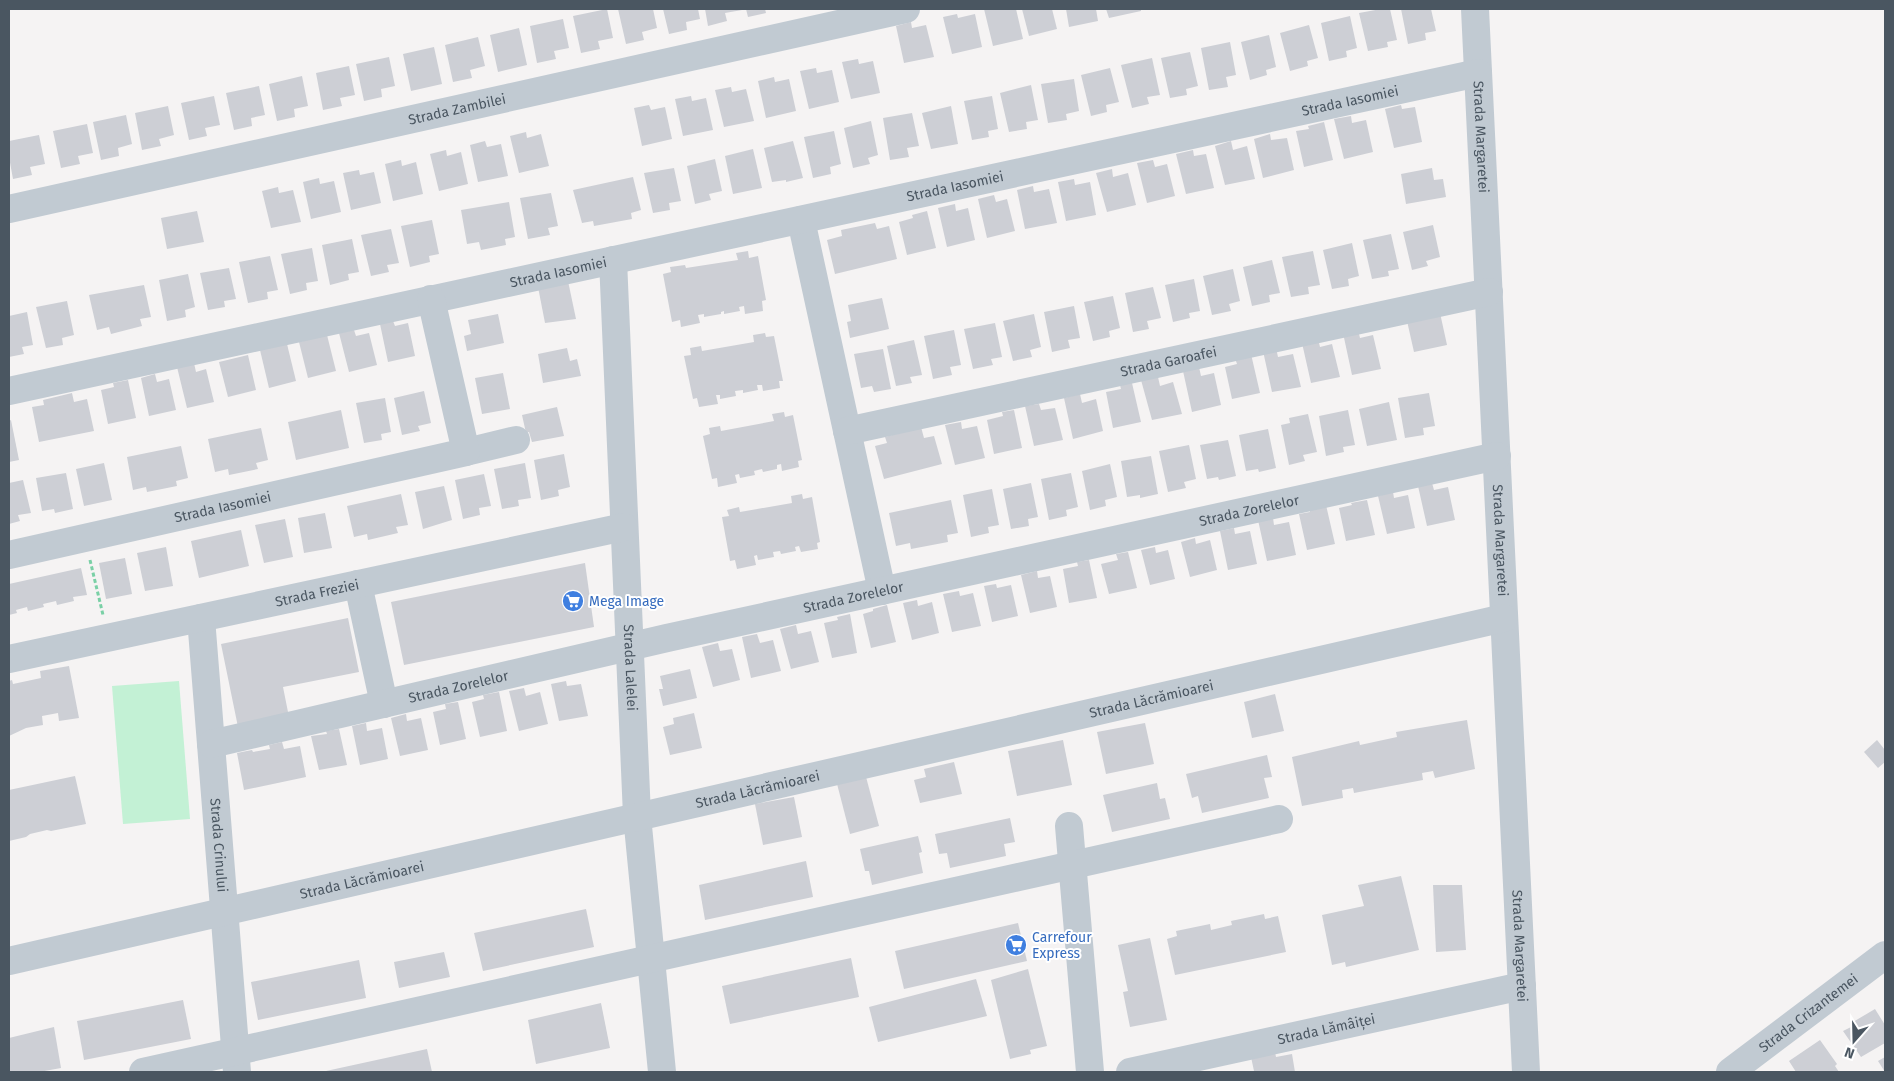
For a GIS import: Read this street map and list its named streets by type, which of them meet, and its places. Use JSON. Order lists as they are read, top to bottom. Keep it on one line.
{"streets":{"street":["Strada Iasomiei","Strada Zambilei","Strada Margaretei","Strada Garoafei","Strada Zorelelor","Strada Freziei","Strada Lalelei","Strada Lăcrămioarei","Strada Crinului","Strada Crizantemei","Strada Lămâiței"]},"crossings":[["Strada Iasomiei","Strada Margaretei"],["Strada Iasomiei","Strada Lalelei"],["Strada Margaretei","Strada Garoafei"],["Strada Margaretei","Strada Zorelelor"],["Strada Margaretei","Strada Lăcrămioarei"],["Strada Margaretei","Strada Lămâiței"],["Strada Zorelelor","Strada Lalelei"],["Strada Zorelelor","Strada Crinului"],["Strada Freziei","Strada Lalelei"],["Strada Freziei","Strada Crinului"],["Strada Lalelei","Strada Lăcrămioarei"],["Strada Lăcrămioarei","Strada Crinului"]],"places":{"supermarket":["Mega Image","Carrefour Express"]},"north":"bottom"}
